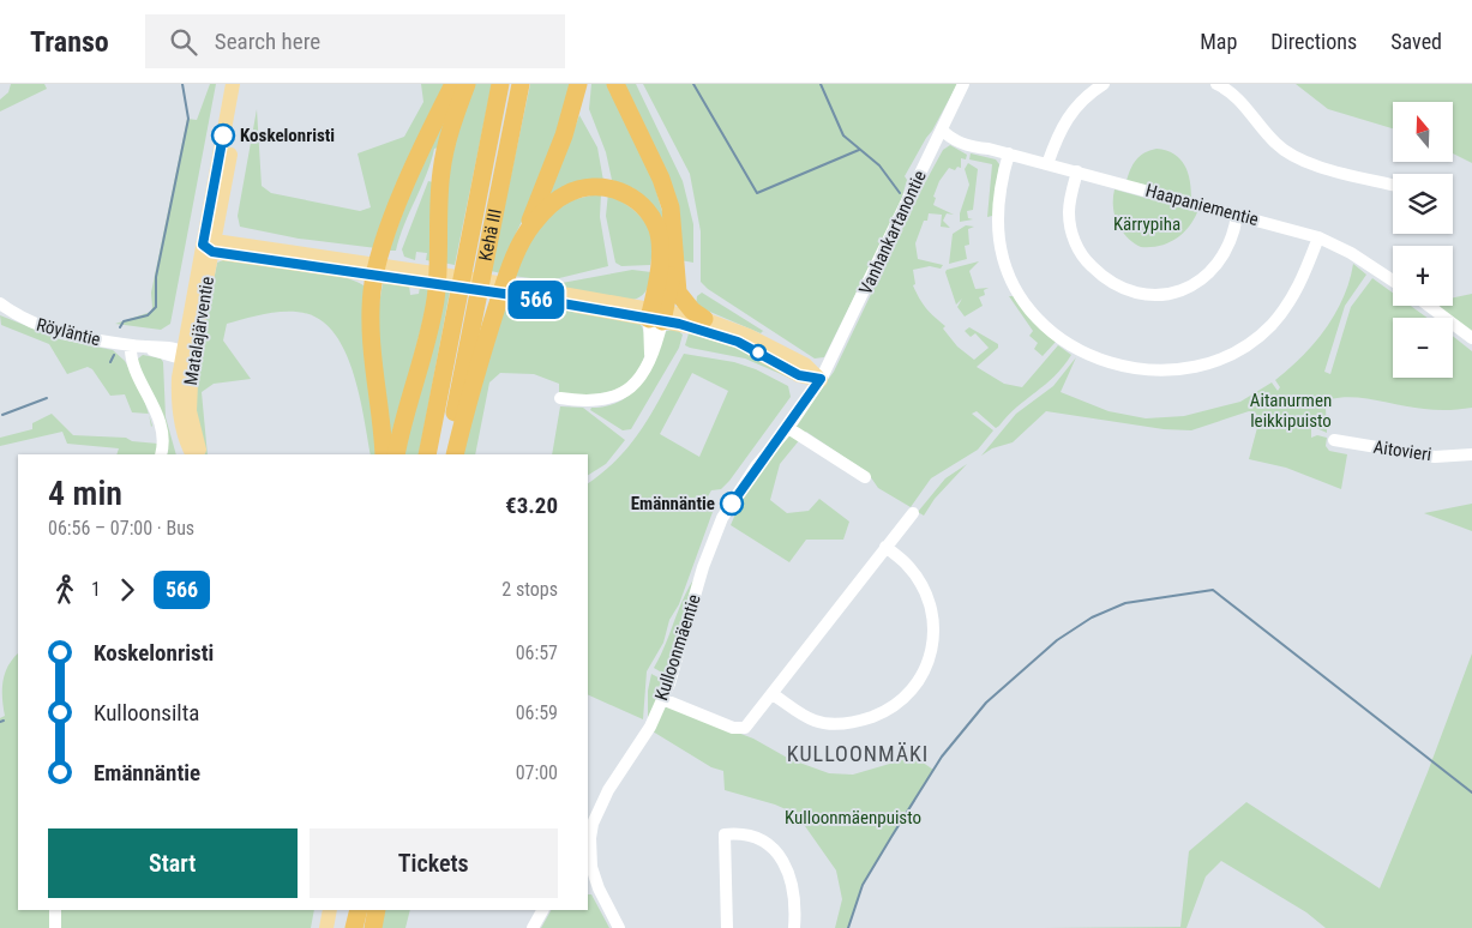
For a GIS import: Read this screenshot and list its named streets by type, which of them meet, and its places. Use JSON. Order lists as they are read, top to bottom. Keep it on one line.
{"streets":{"highway":["Kehä III"],"main road":["Matalajärventie"],"street":["Haapaniementie","Vanhankartanontie","Röyläntie","Aitovieri","Kulloonmäentie"]},"crossings":[["Haapaniementie","Vanhankartanontie"],["Vanhankartanontie","Kulloonmäentie"],["Matalajärventie","Röyläntie"]],"districts":["KULLOONMÄKI"],"parks":["Kärrypiha","Aitanurmen leikkipuisto","Kulloonmäenpuisto"],"places":["Koskelonristi","Emännäntie"],"lines":["bus line 566"],"north":"top","page":{"header":"Transo","search":"Search here","nav":["Map","Directions","Saved"],"on_map":"566","map_buttons":["+","−"],"heading":["4 min","06:56 – 07:00 · Bus","€3.20"],"legs":["1","566","2 stops"],"list":[{"name":"Koskelonristi","value":"06:57"},{"name":"Kulloonsilta","value":"06:59"},{"name":"Emännäntie","value":"07:00"}],"buttons":["Start","Tickets"]}}
